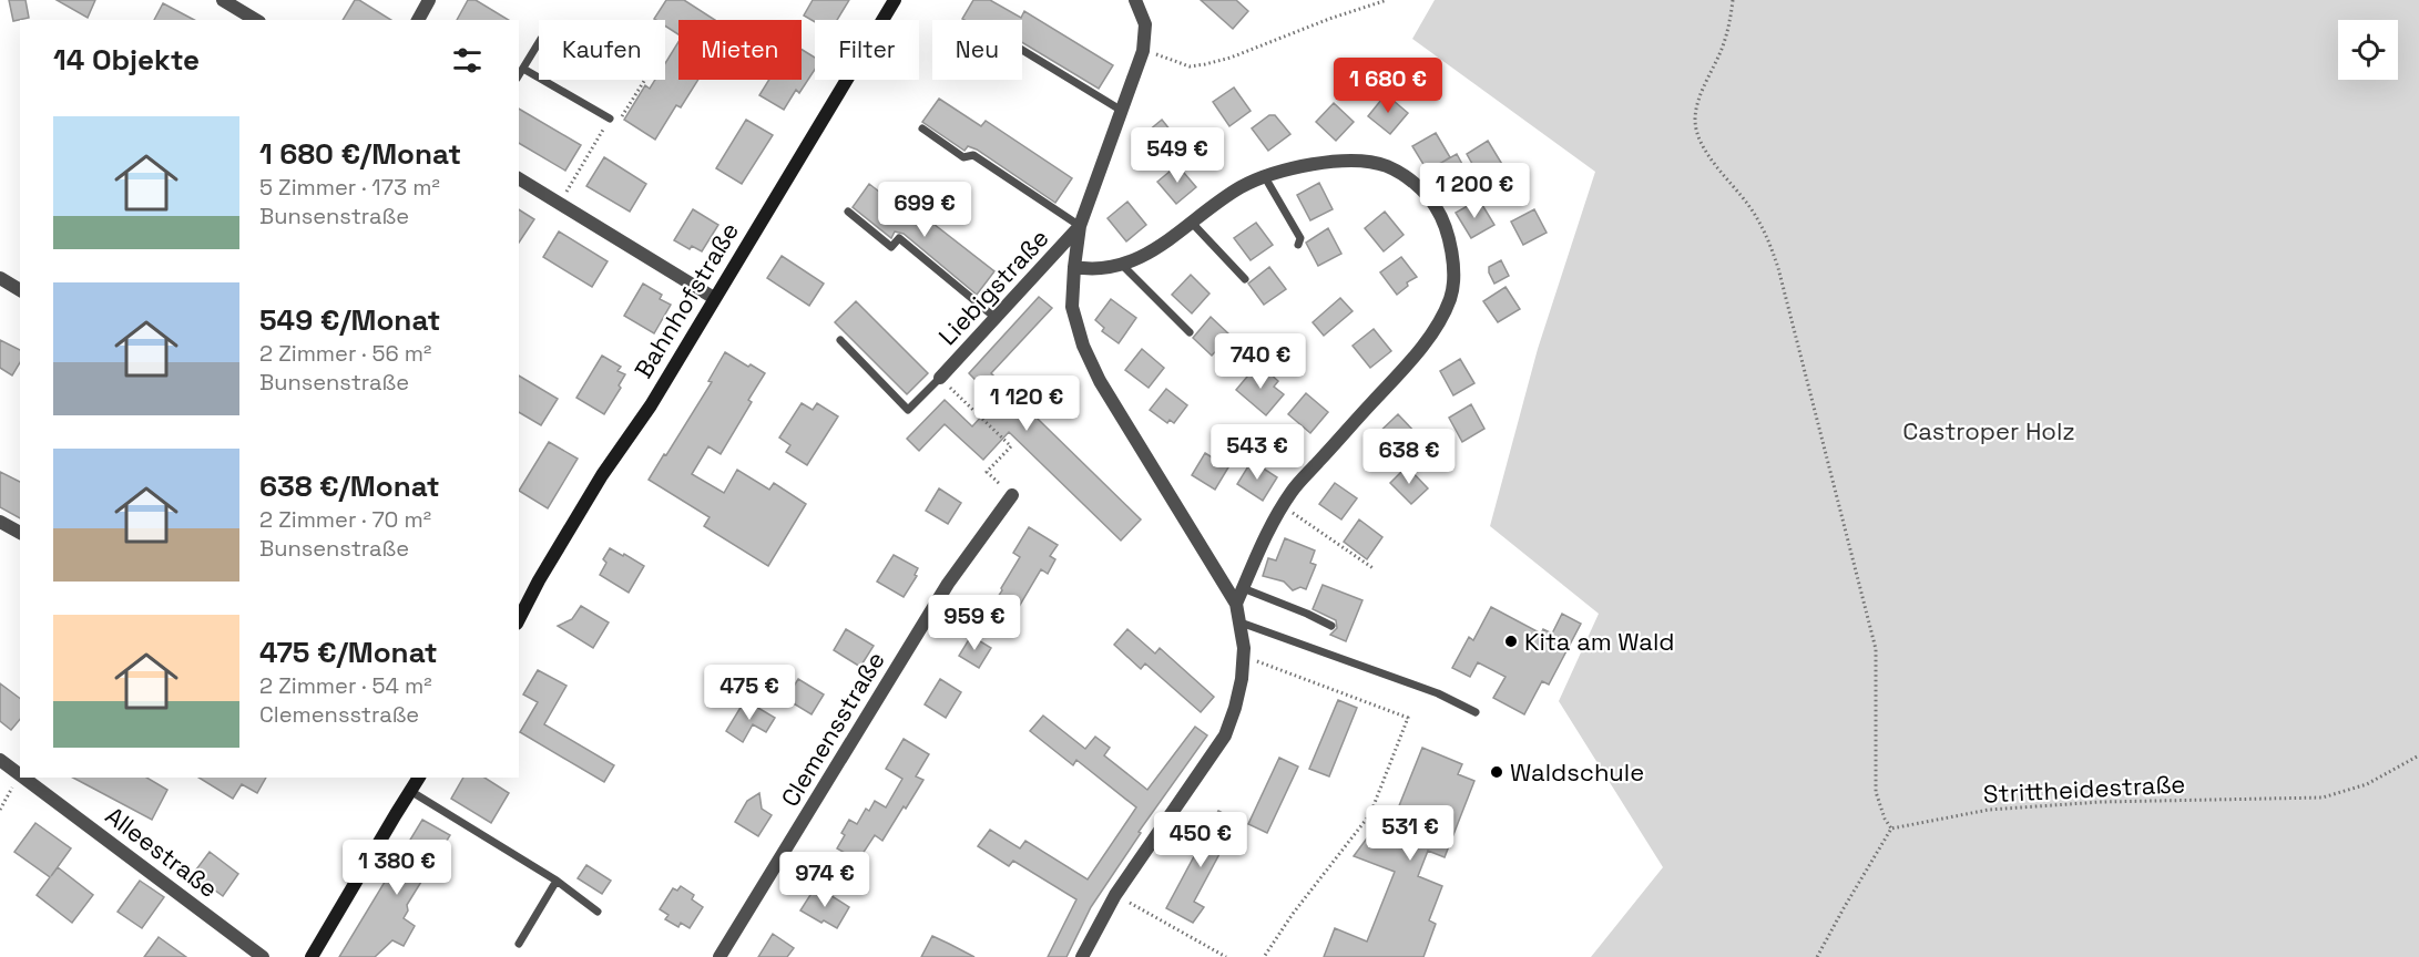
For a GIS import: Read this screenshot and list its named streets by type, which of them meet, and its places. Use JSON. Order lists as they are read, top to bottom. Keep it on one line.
{"streets":{"main road":["Bahnhofstraße"],"street":["Liebigstraße","Clemensstraße","Alleestraße"],"path":["Strittheidestraße"]},"parks":["Castroper Holz"],"places":["Kita am Wald","Waldschule"],"page":{"chip":["Kaufen","Mieten","Filter","Neu"],"heading":"14 Objekte","price":["1 680 €","549 €","1 200 €","699 €","740 €","1 120 €","543 €","638 €","959 €","475 €","531 €","450 €","1 380 €","974 €"],"list":[{"name":"1 680 €/Monat","note":"5 Zimmer · 173 m² · Bunsenstraße"},{"name":"549 €/Monat","note":"2 Zimmer · 56 m² · Bunsenstraße"},{"name":"638 €/Monat","note":"2 Zimmer · 70 m² · Bunsenstraße"},{"name":"475 €/Monat","note":"2 Zimmer · 54 m² · Clemensstraße"}]}}
